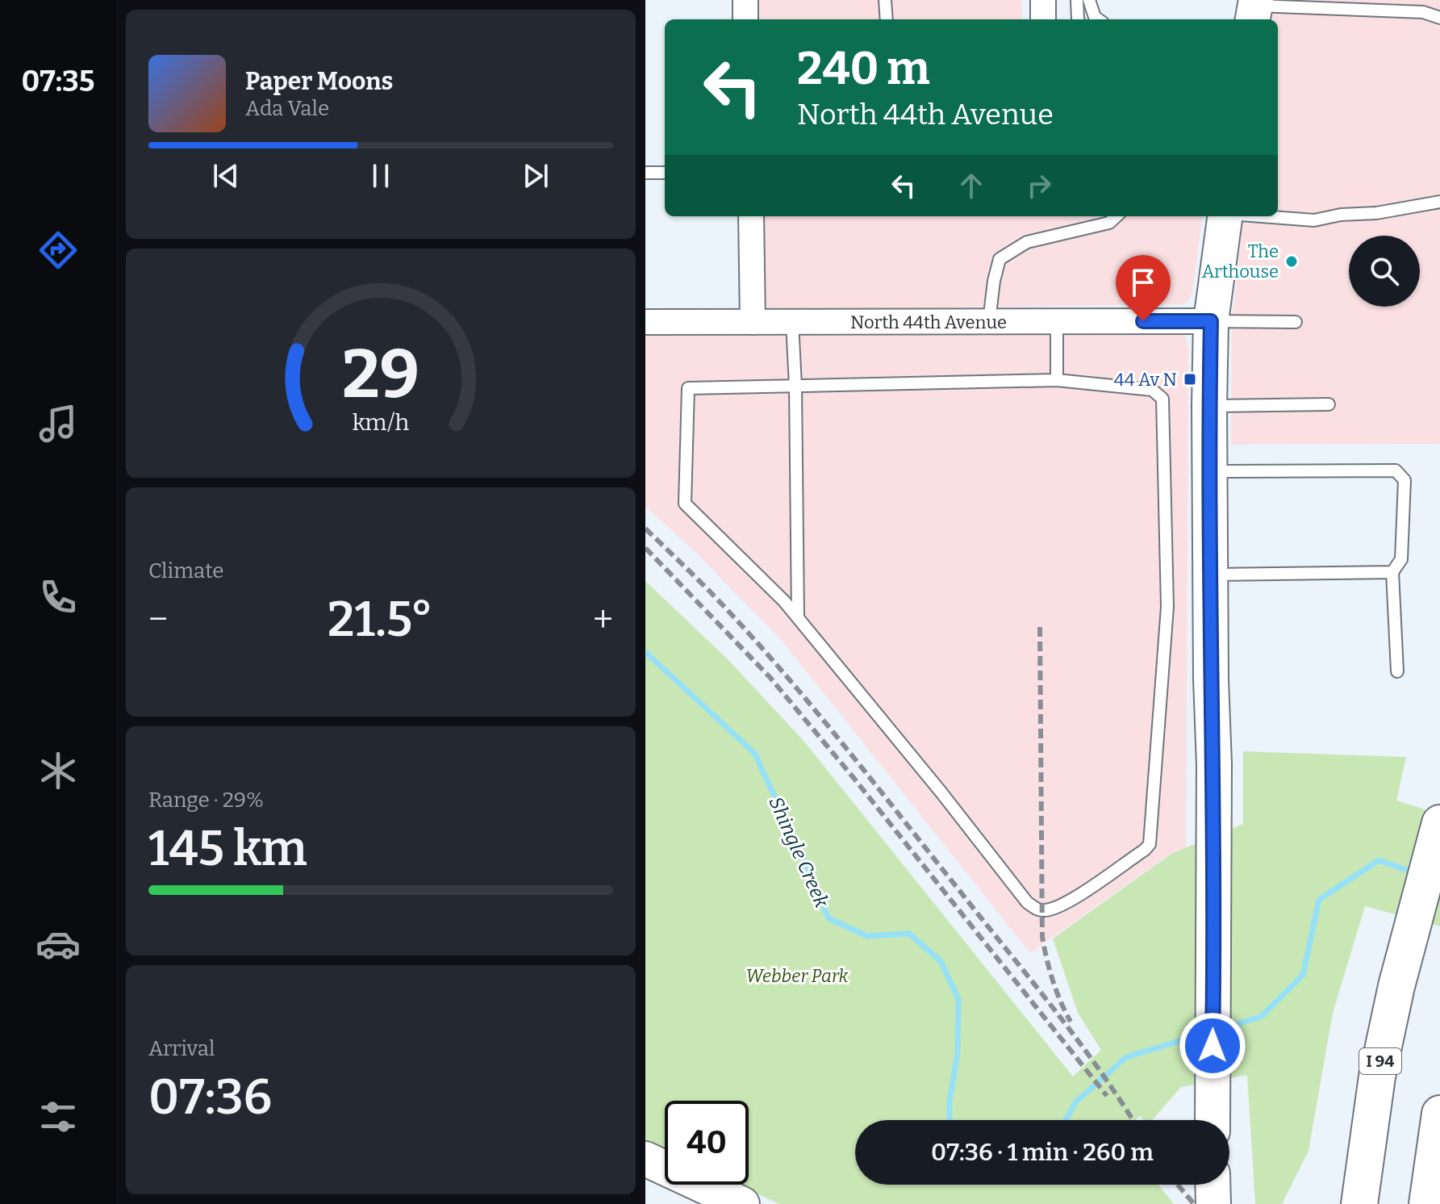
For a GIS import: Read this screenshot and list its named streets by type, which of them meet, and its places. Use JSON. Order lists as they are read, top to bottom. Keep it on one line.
{"streets":{"highway":["I 94"],"street":["North 44th Avenue"]},"water":["Shingle Creek"],"parks":["Webber Park"],"places":{"other":["The Arthouse"],"transit":["44 Av N"]},"page":{"tabs":"07:35","turn":["240 m","North 44th Avenue"],"song":["Paper Moons","Ada Vale"],"tile":["Climate",["Range · 29%","145 km"],["Arrival","07:36"]],"heat":["−","21.5°","+"],"limit":"40","trip":"07:36 · 1 min · 260 m","gauge":["29","km/h"]}}
